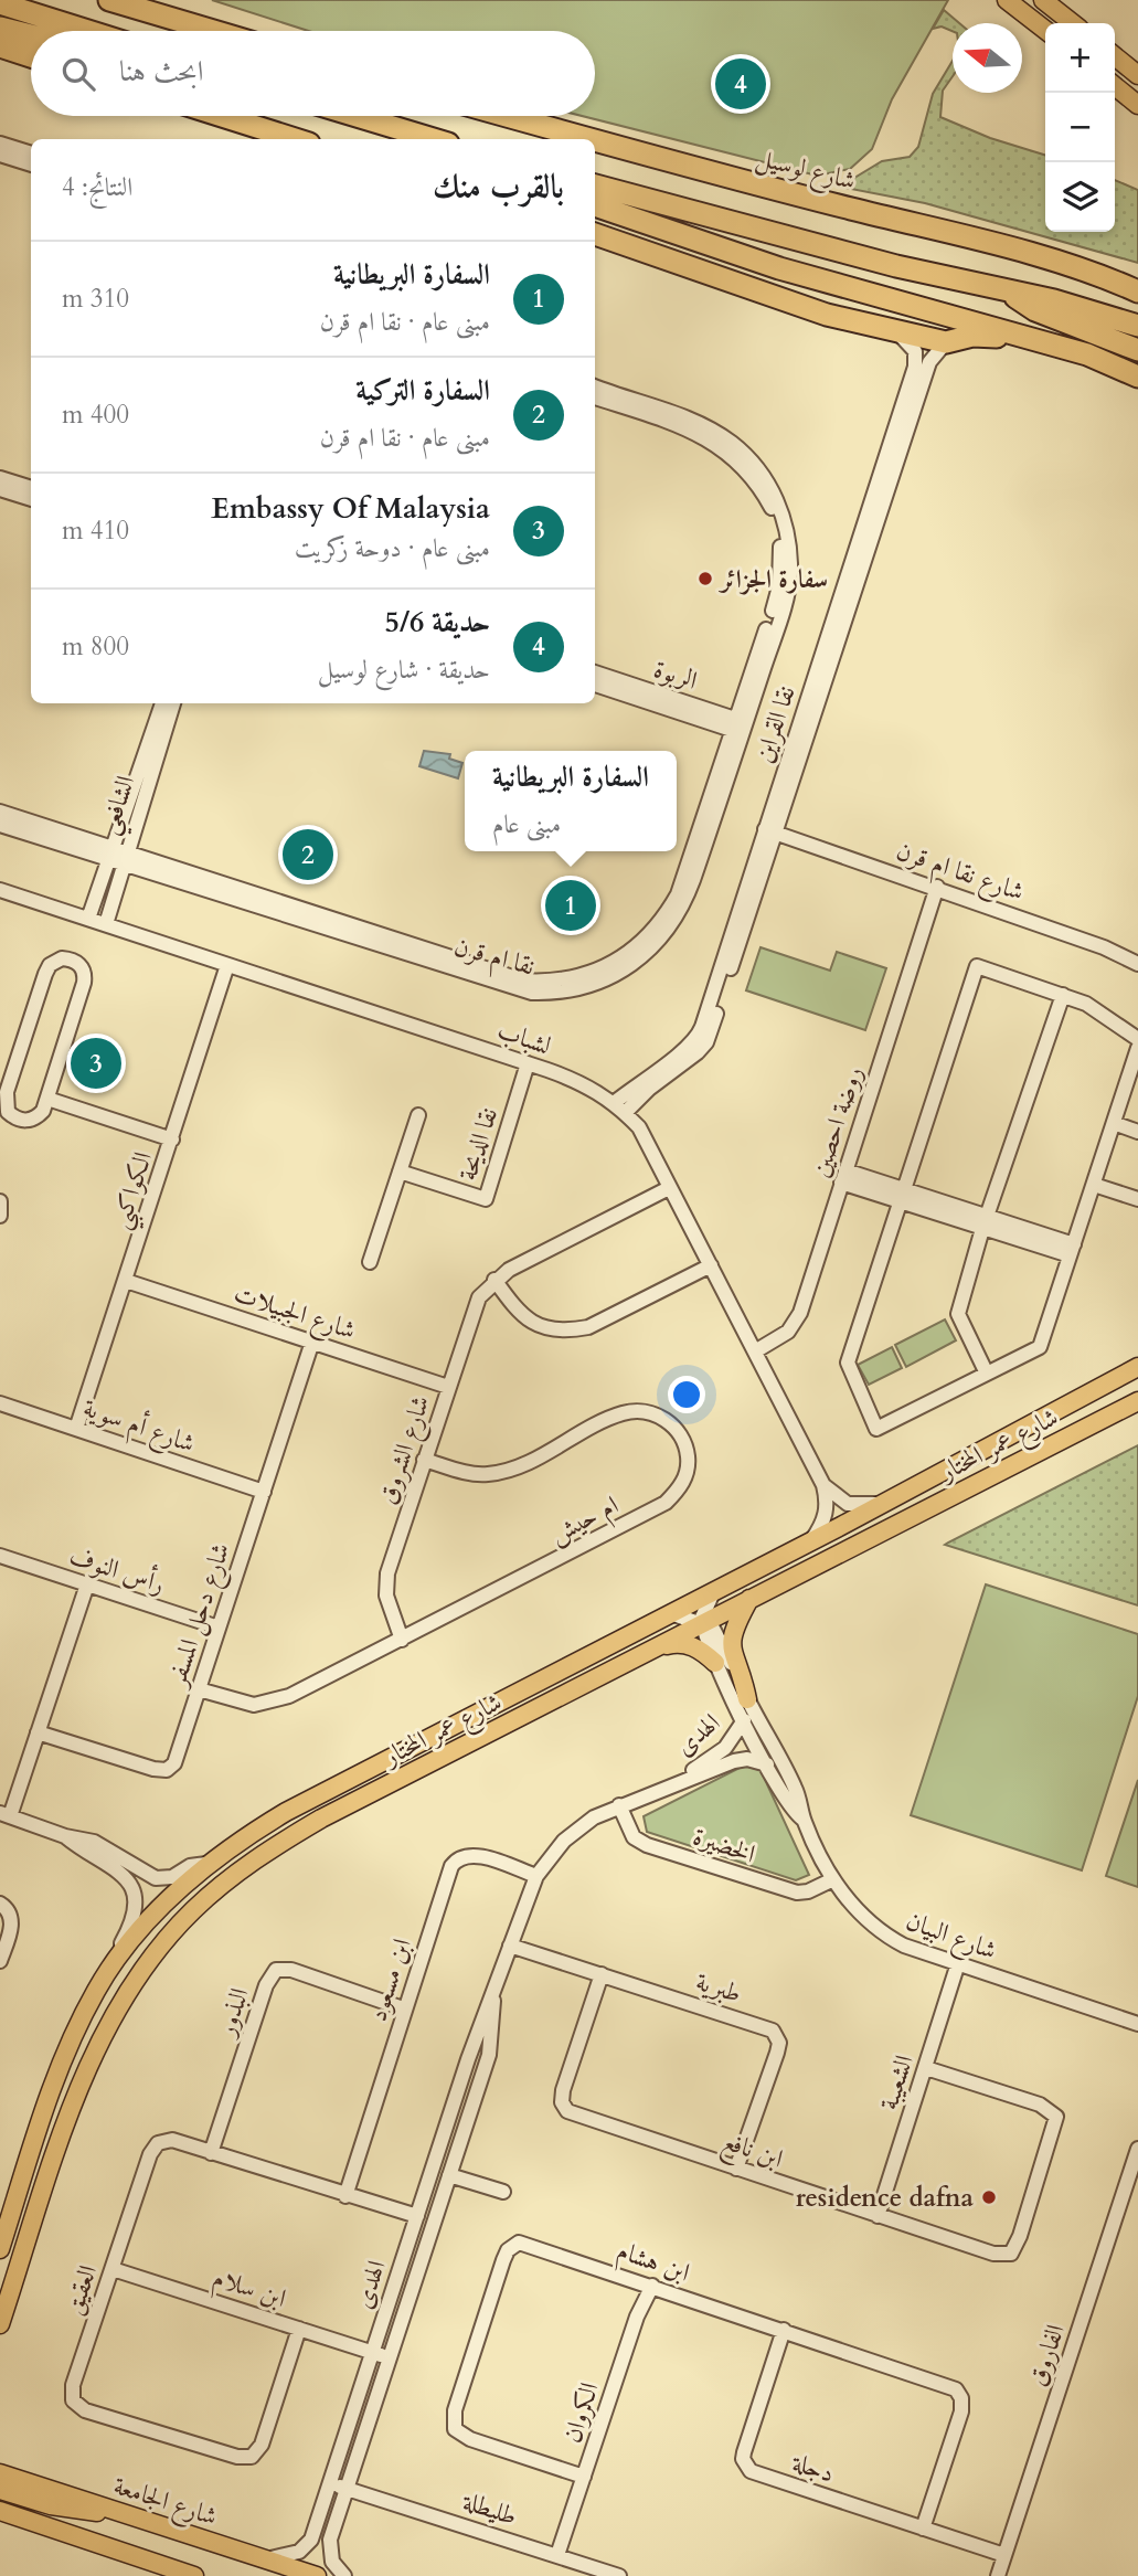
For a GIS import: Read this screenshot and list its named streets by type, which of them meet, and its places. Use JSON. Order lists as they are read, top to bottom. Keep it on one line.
{"streets":{"highway":["شارع لوسيل"],"main road":["شارع عمر المختار","شارع الجامعة"],"street":["الربوة","نقا القراين","الشافعي","شارع نقا ام قرن","نقا ام قرن","لشباب","روضة احصين","نقا الديحة","الكواكبي","شارع الجبيلات","شارع أم سوية","شارع الشروق","ام حيش","رأس النوف","شارع دحل المسفر","الهدى","الخضيرة","شارع البيان","ابن مسعود","طبرية","البذور","الشعيبة","ابن نافع","ابن هشام","ابن سلام","العقيق","الفاروق","الكروان","دجلة","طليطلة"]},"crossings":[["الربوة","نقا ام قرن"],["نقا القراين","شارع نقا ام قرن"],["نقا القراين","لشباب"],["الشافعي","نقا ام قرن"],["الشافعي","لشباب"],["شارع نقا ام قرن","روضة احصين"],["لشباب","روضة احصين"],["لشباب","نقا الديحة"],["لشباب","الكواكبي"],["لشباب","شارع عمر المختار"],["لشباب","شارع الشروق"],["الكواكبي","شارع الجبيلات"],["الكواكبي","شارع أم سوية"],["شارع الجبيلات","شارع الشروق"],["شارع الجبيلات","شارع دحل المسفر"],["شارع أم سوية","شارع دحل المسفر"],["شارع عمر المختار","شارع البيان"],["شارع الشروق","ام حيش"],["ام حيش","شارع دحل المسفر"],["رأس النوف","شارع دحل المسفر"],["الهدى","الخضيرة"],["الهدى","شارع البيان"],["الهدى","ابن مسعود"],["الهدى","طبرية"],["الهدى","ابن سلام"],["الهدى","العقيق"],["الهدى","شارع الجامعة"],["الهدى","طليطلة"],["الخضيرة","شارع البيان"],["شارع البيان","الشعيبة"],["ابن مسعود","البذور"],["ابن مسعود","العقيق"],["طبرية","ابن نافع"],["البذور","العقيق"],["الشعيبة","ابن نافع"],["ابن هشام","الكروان"],["ابن هشام","دجلة"],["ابن سلام","العقيق"],["الفاروق","دجلة"],["الكروان","طليطلة"]],"places":["سفارة الجزائر","residence dafna"],"north":"left","page":{"map_buttons":["+","−"],"search":"ابحث هنا","pins":["4","2","1","3"],"heading":["بالقرب منك","النتائج: 4"],"list":[{"mark":"1","name":"السفارة البريطانية","note":"مبنى عام · نقا ام قرن","value":"310 m"},{"mark":"2","name":"السفارة التركية","note":"مبنى عام · نقا ام قرن","value":"400 m"},{"mark":"3","name":"Embassy Of Malaysia","note":"مبنى عام · دوحة زكريت","value":"410 m"},{"mark":"4","name":"حديقة 5/6","note":"حديقة · شارع لوسيل","value":"800 m"}],"popup":["السفارة البريطانية","مبنى عام"]}}
